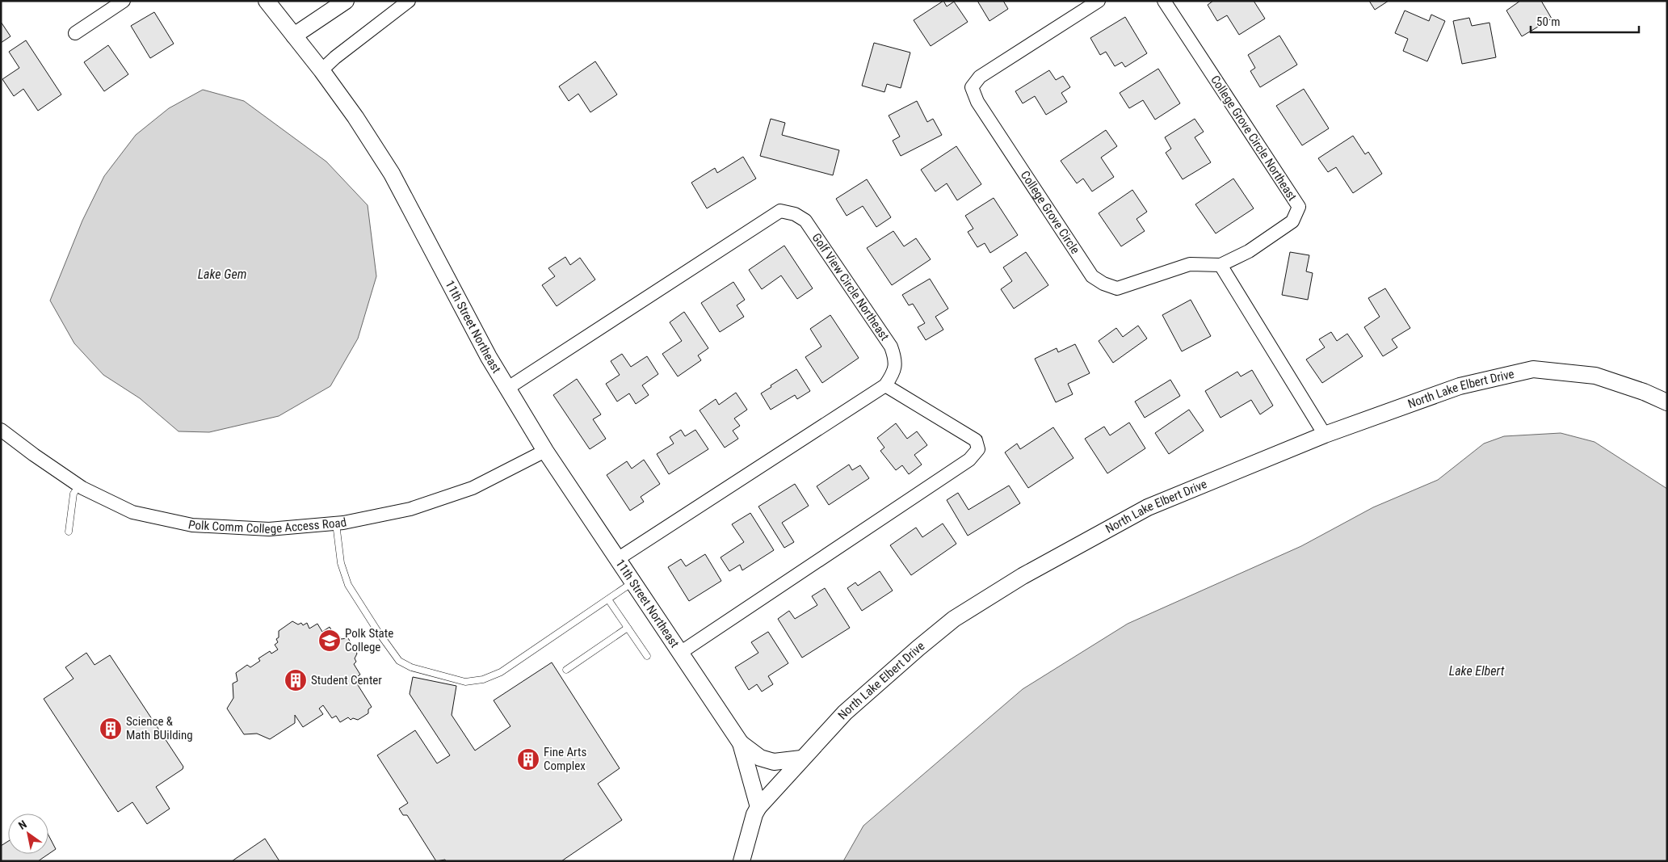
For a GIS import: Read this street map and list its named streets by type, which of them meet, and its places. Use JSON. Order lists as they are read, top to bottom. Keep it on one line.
{"streets":{"street":["College Grove Circle Northeast","College Grove Circle","Golf View Circle Northeast","11th Street Northeast","North Lake Elbert Drive","Polk Comm College Access Road"]},"crossings":[["College Grove Circle Northeast","College Grove Circle"],["Golf View Circle Northeast","11th Street Northeast"],["11th Street Northeast","North Lake Elbert Drive"],["11th Street Northeast","Polk Comm College Access Road"]],"water":["Lake Gem","Lake Elbert"],"places":{"school or university":["Polk State College"],"building":["Student Center","Science & Math BUilding","Fine Arts Complex"]},"scale_bar":"50 m","north":"top left"}
